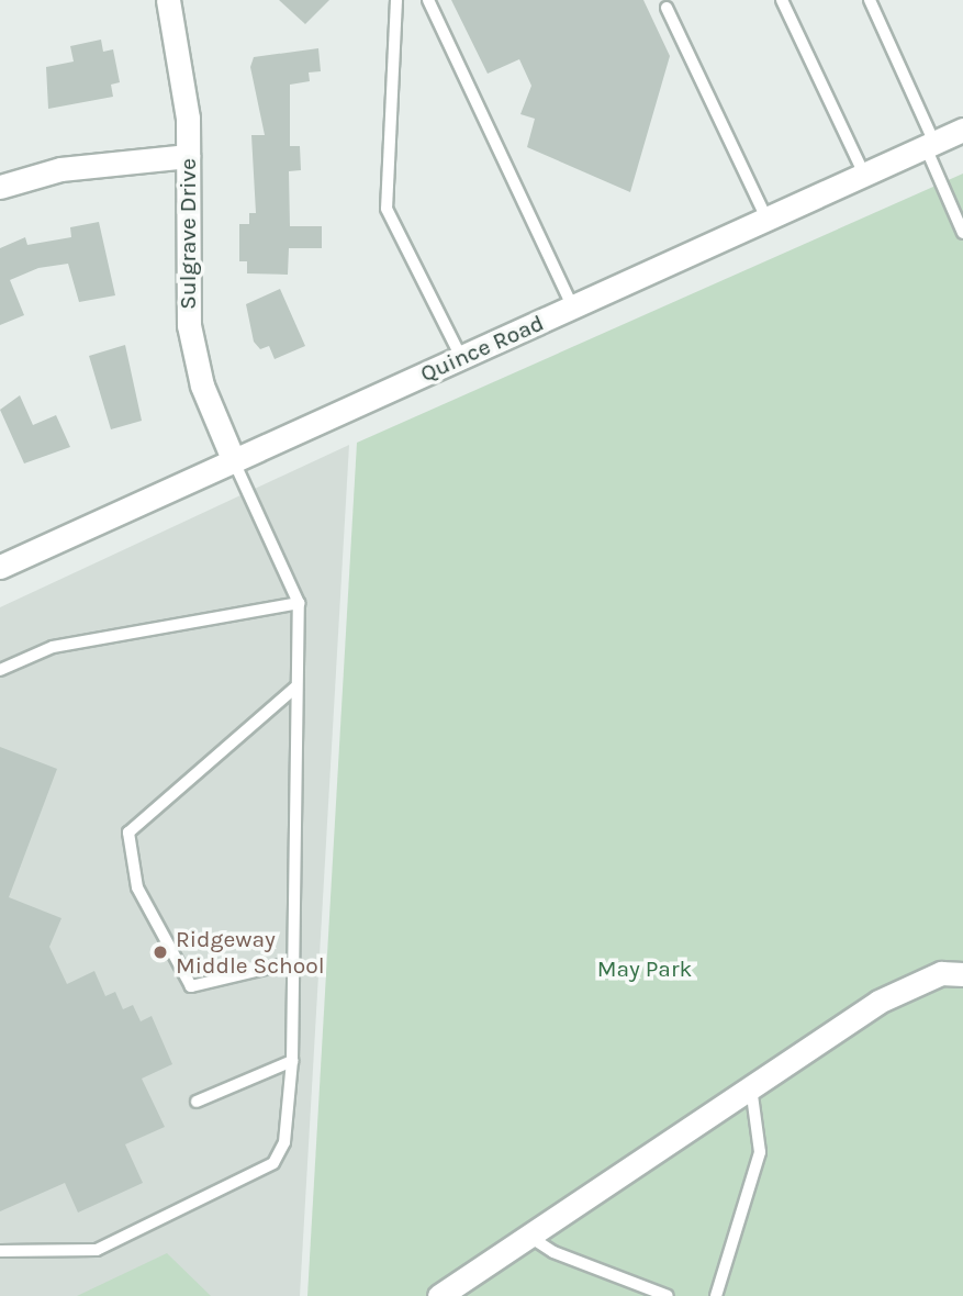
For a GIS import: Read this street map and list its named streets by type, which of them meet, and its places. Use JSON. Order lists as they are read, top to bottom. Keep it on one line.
{"streets":{"street":["Sulgrave Drive","Quince Road"]},"crossings":[["Sulgrave Drive","Quince Road"]],"parks":["May Park"],"places":["Ridgeway Middle School"]}
